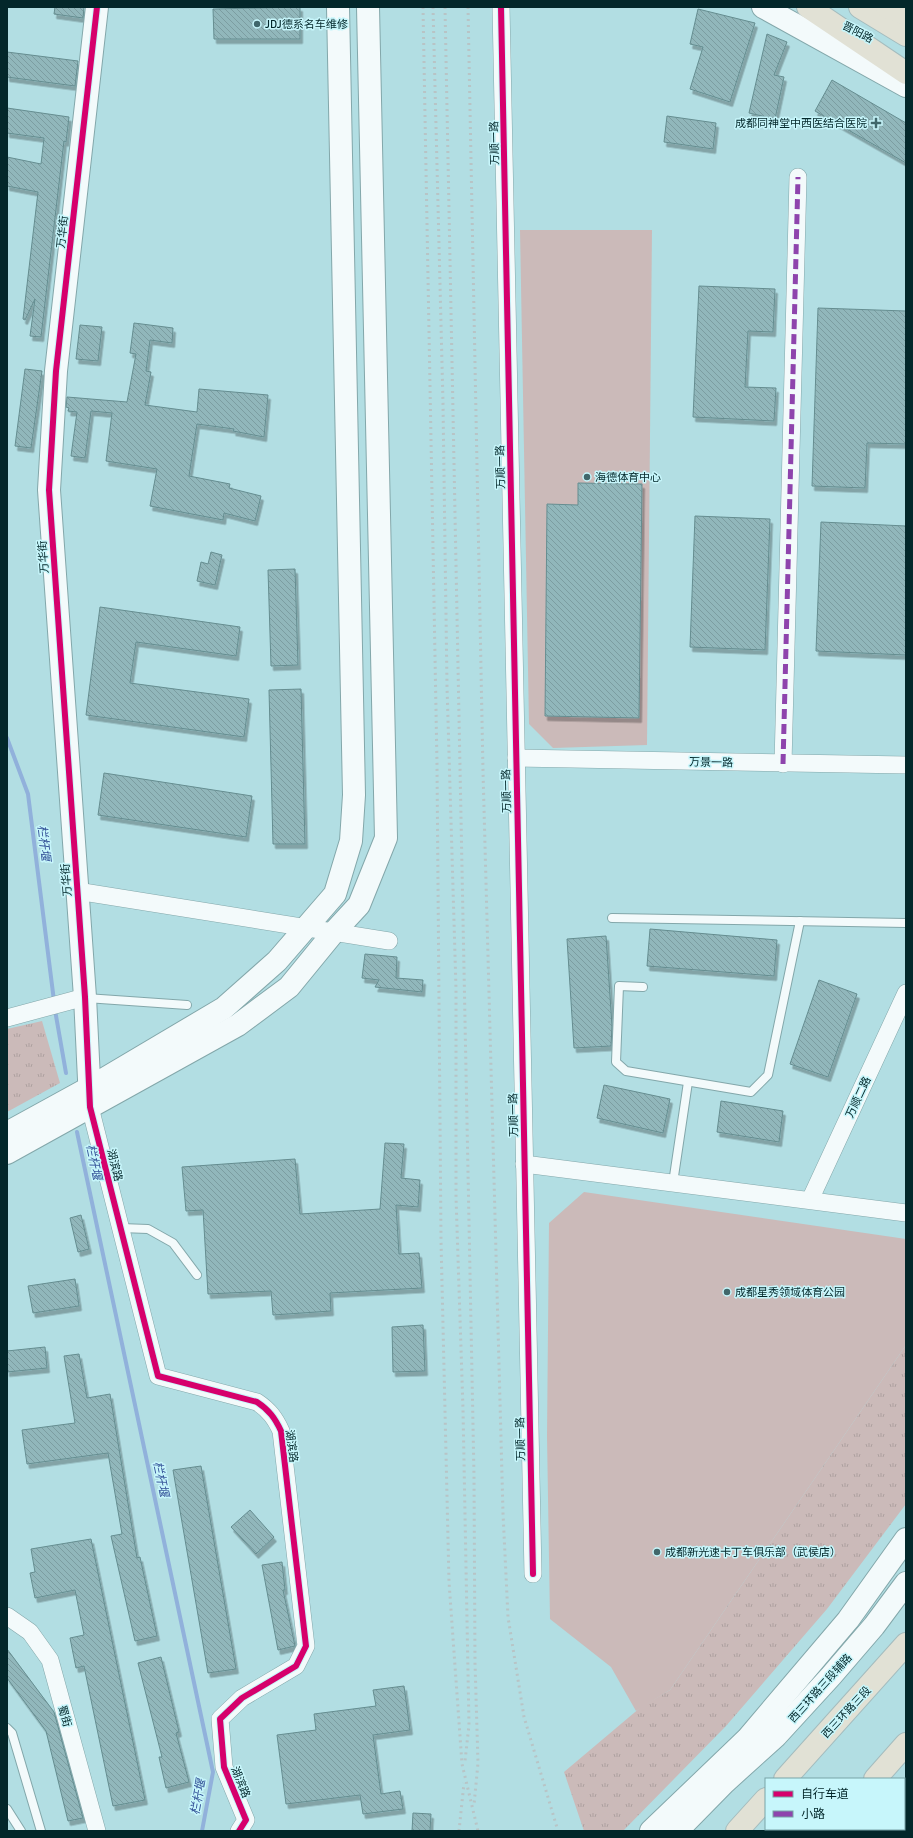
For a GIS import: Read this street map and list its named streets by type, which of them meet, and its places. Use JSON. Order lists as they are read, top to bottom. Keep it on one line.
{"streets":{"highway":["晋阳路","西三环路三段"],"street":["万顺一路","万华街","万景一路","万顺二路","湖滨路","西三环路三段辅路","蜀街"]},"crossings":[["万顺一路","万景一路"],["万华街","湖滨路"]],"water":["栏杆堰"],"places":{"other":["JDJ德系名车维修","海德体育中心","成都星秀领域体育公园","成都新光速卡丁车俱乐部（武侯店）"],"health":["成都同神堂中西医结合医院"]},"legend":["自行车道","小路"]}
